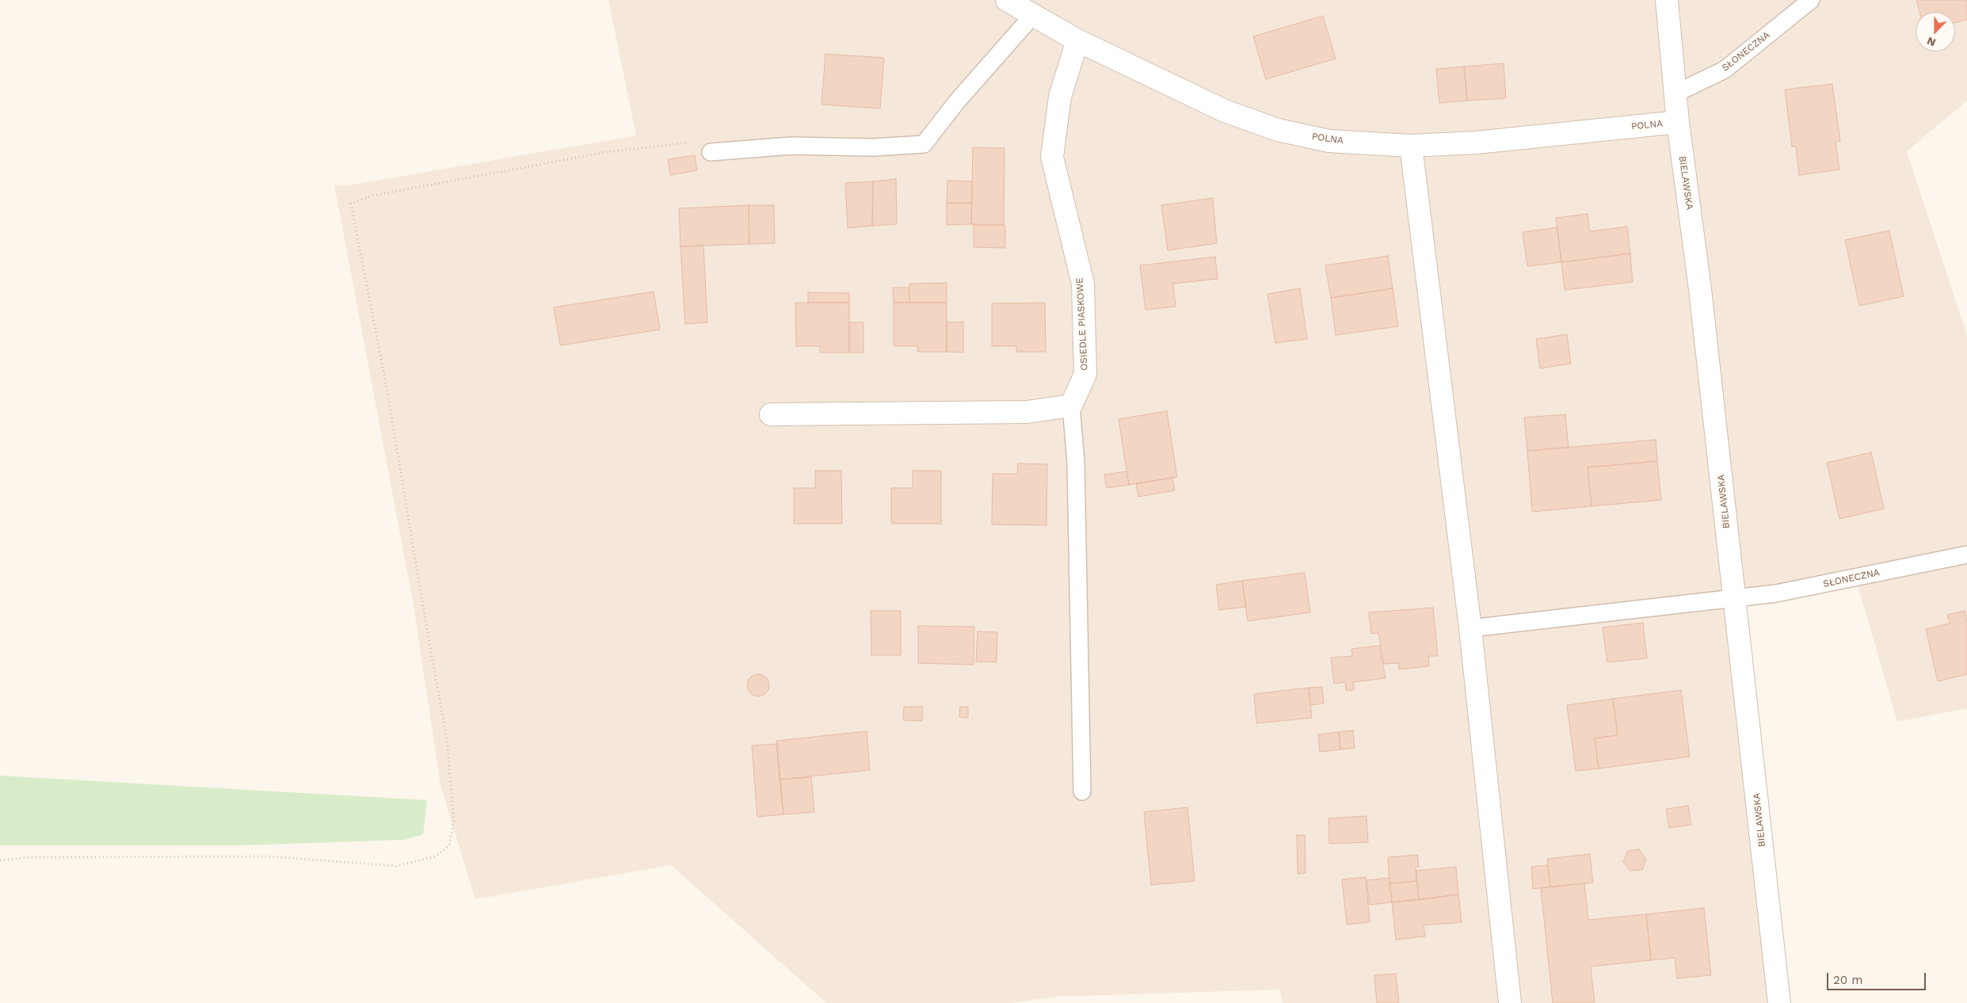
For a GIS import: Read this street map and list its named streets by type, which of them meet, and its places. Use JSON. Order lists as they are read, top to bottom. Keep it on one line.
{"streets":{"street":["POLNA","BIELAWSKA","OSIEDLE PIASKOWE"],"lane":["SŁONECZNA"]},"crossings":[["SŁONECZNA","BIELAWSKA"],["POLNA","BIELAWSKA"],["POLNA","OSIEDLE PIASKOWE"]],"scale_bar":"20 m","north":"bottom"}
